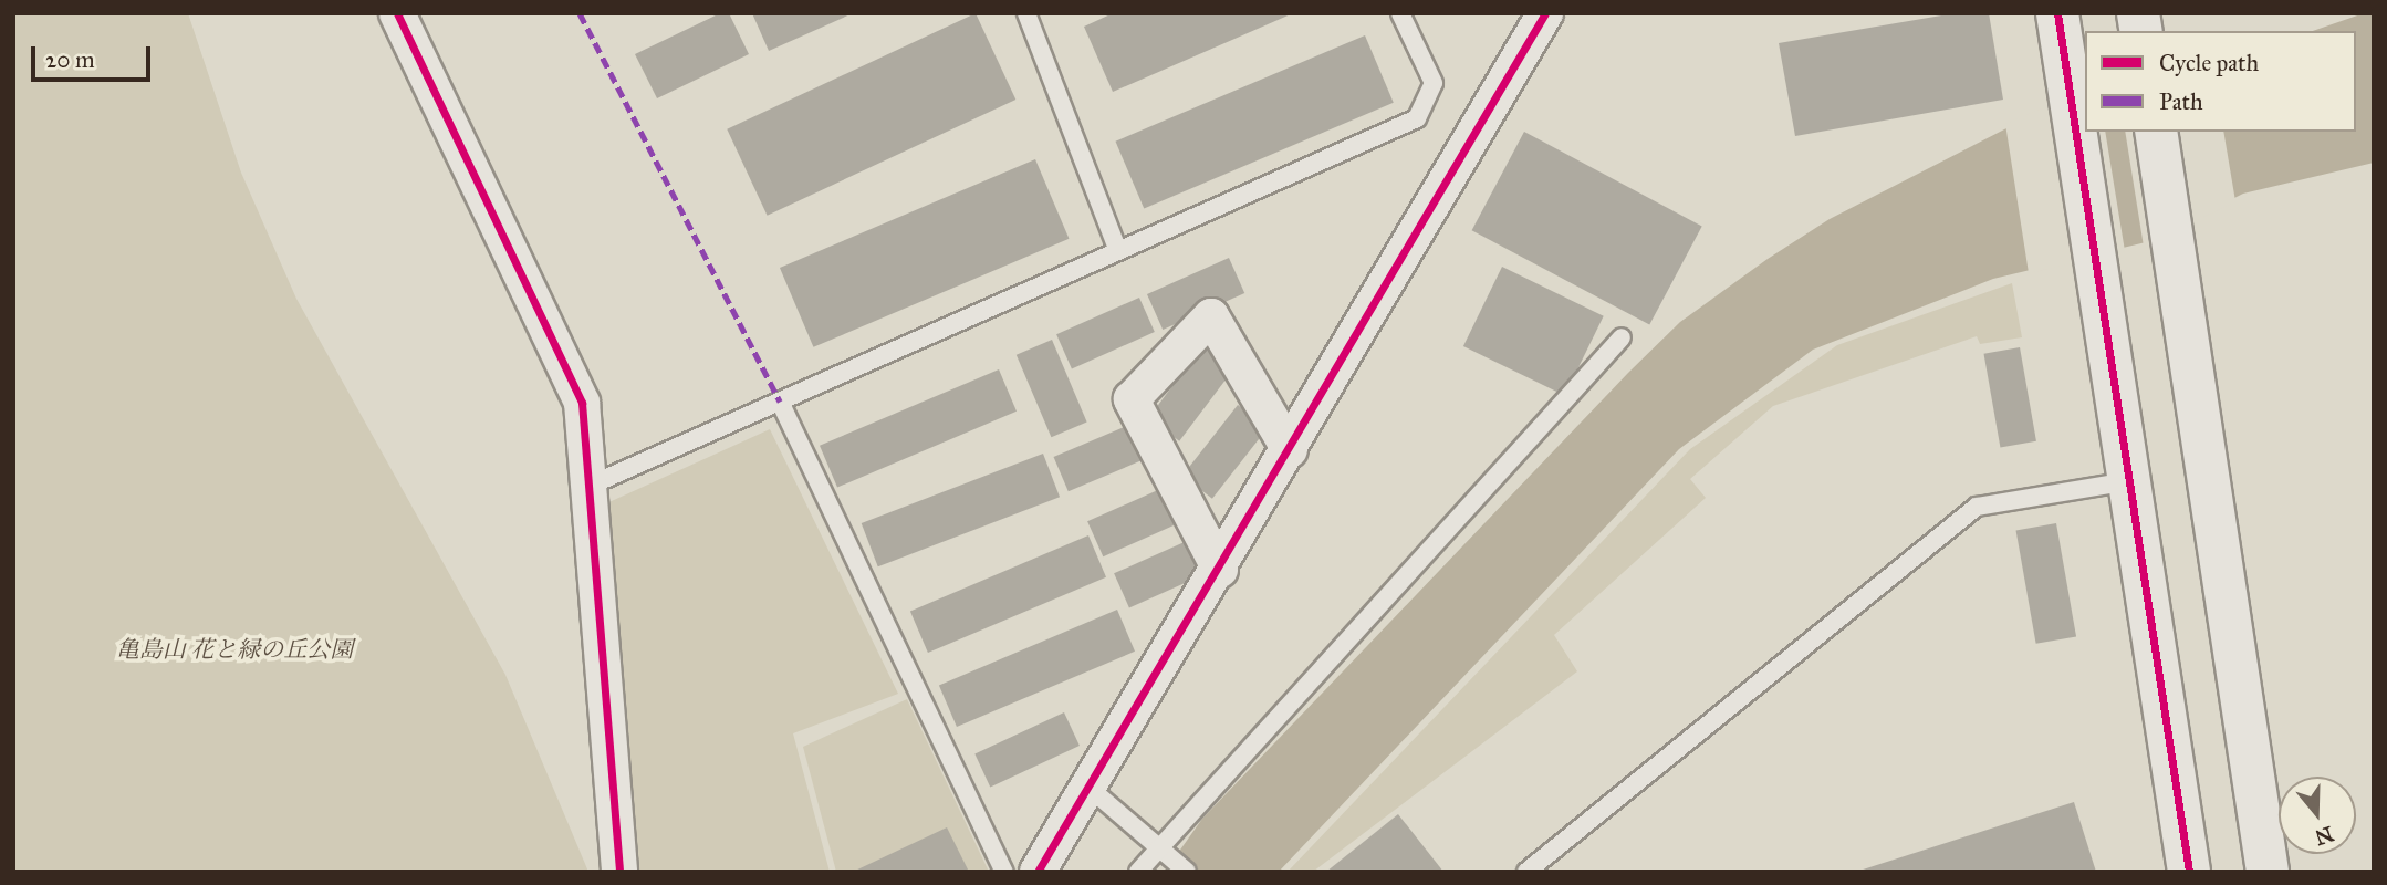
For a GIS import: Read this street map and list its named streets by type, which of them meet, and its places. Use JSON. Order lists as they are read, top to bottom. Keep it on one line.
{"parks":["亀島山 花と緑の丘公園"],"legend":["Cycle path","Path"],"scale_bar":"20 m","north":"bottom"}
